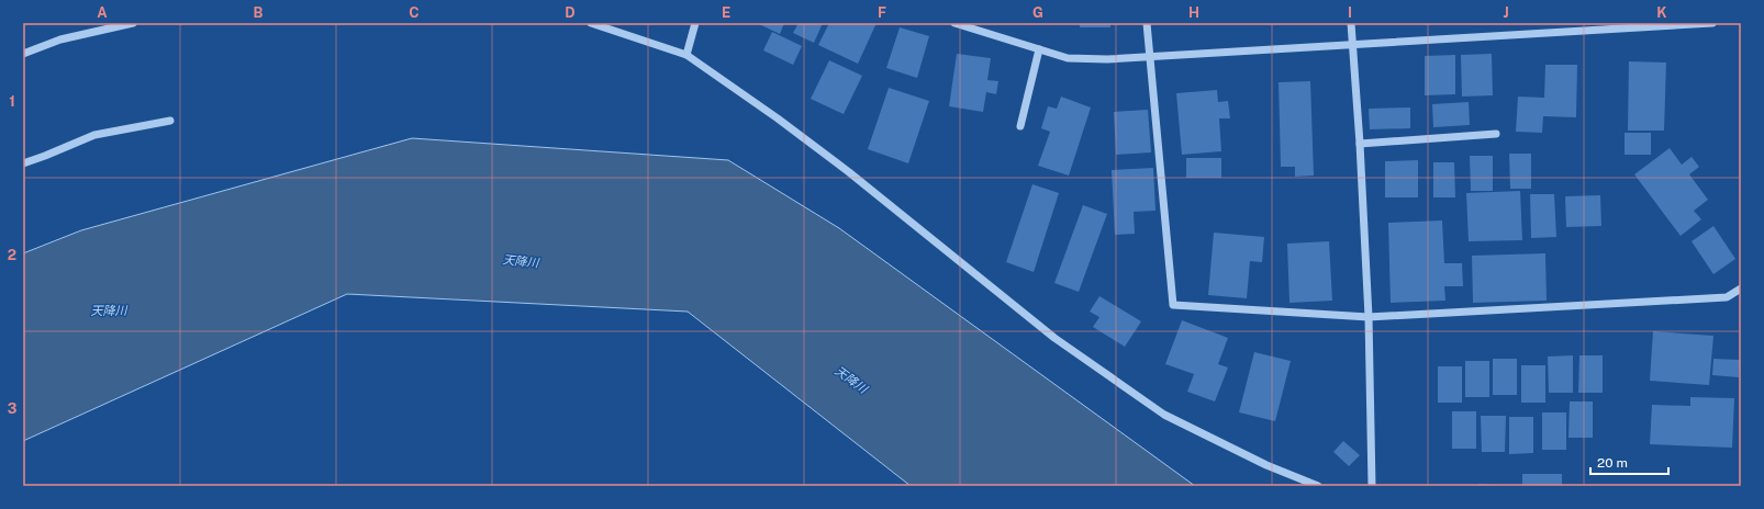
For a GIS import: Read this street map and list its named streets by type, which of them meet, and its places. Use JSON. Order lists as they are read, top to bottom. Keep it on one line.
{"water":["天降川"],"scale_bar":"20 m","grid":{"columns":["A","B","C","D","E","F","G","H","I","J","K"],"rows":["1","2","3"]}}
